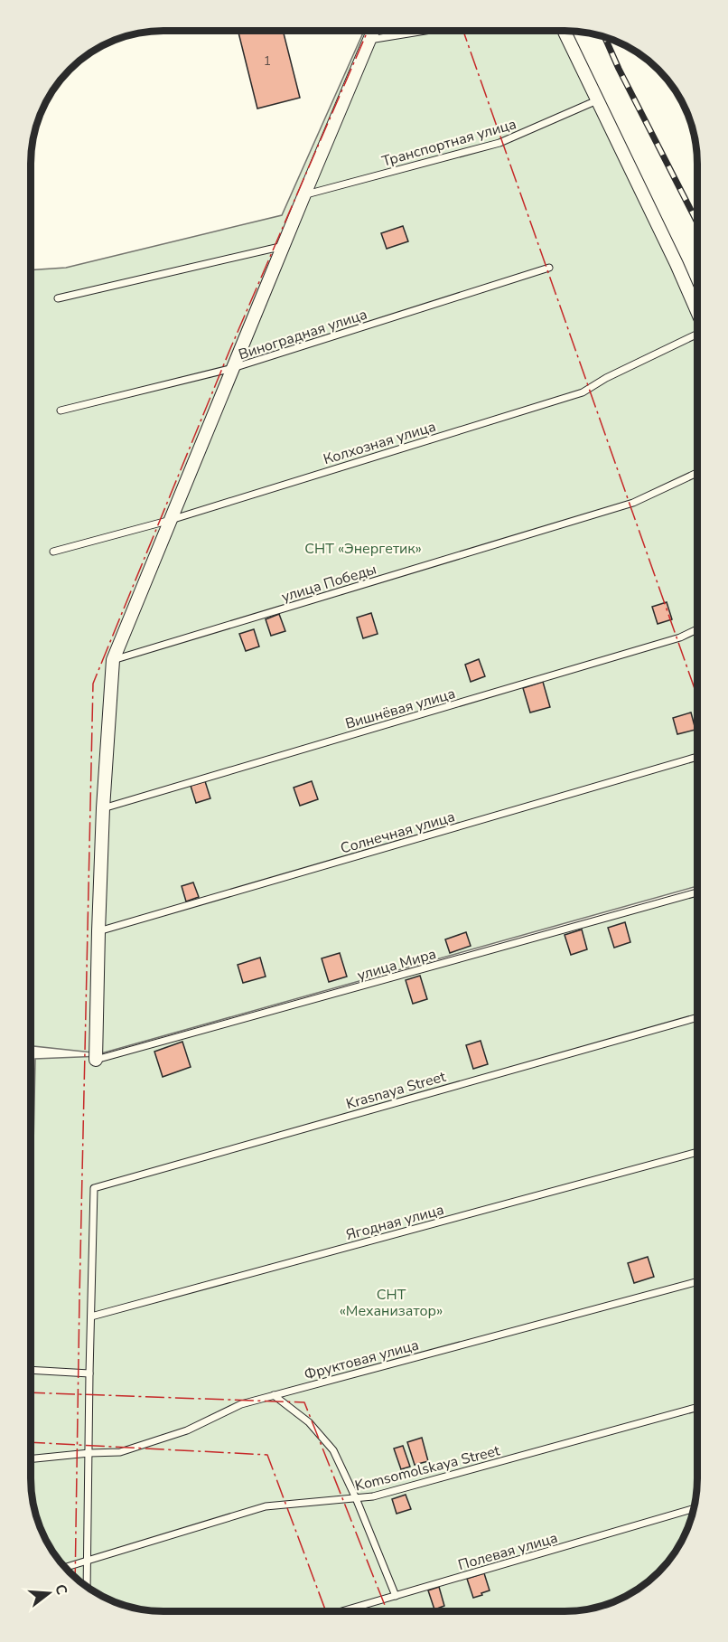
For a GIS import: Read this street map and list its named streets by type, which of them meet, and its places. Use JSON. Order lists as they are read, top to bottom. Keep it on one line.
{"streets":{"lane":["Транспортная улица","Виноградная улица","Колхозная улица","улица Победы","Вишнёвая улица","Солнечная улица","улица Мира","Krasnaya Street","Ягодная улица","Фруктовая улица","Komsomolskaya Street","Полевая улица"]},"crossings":[["Krasnaya Street","Ягодная улица"]],"parks":["СНТ «Энергетик»","СНТ «Механизатор»"],"house_numbers":["1"],"north":"right"}
